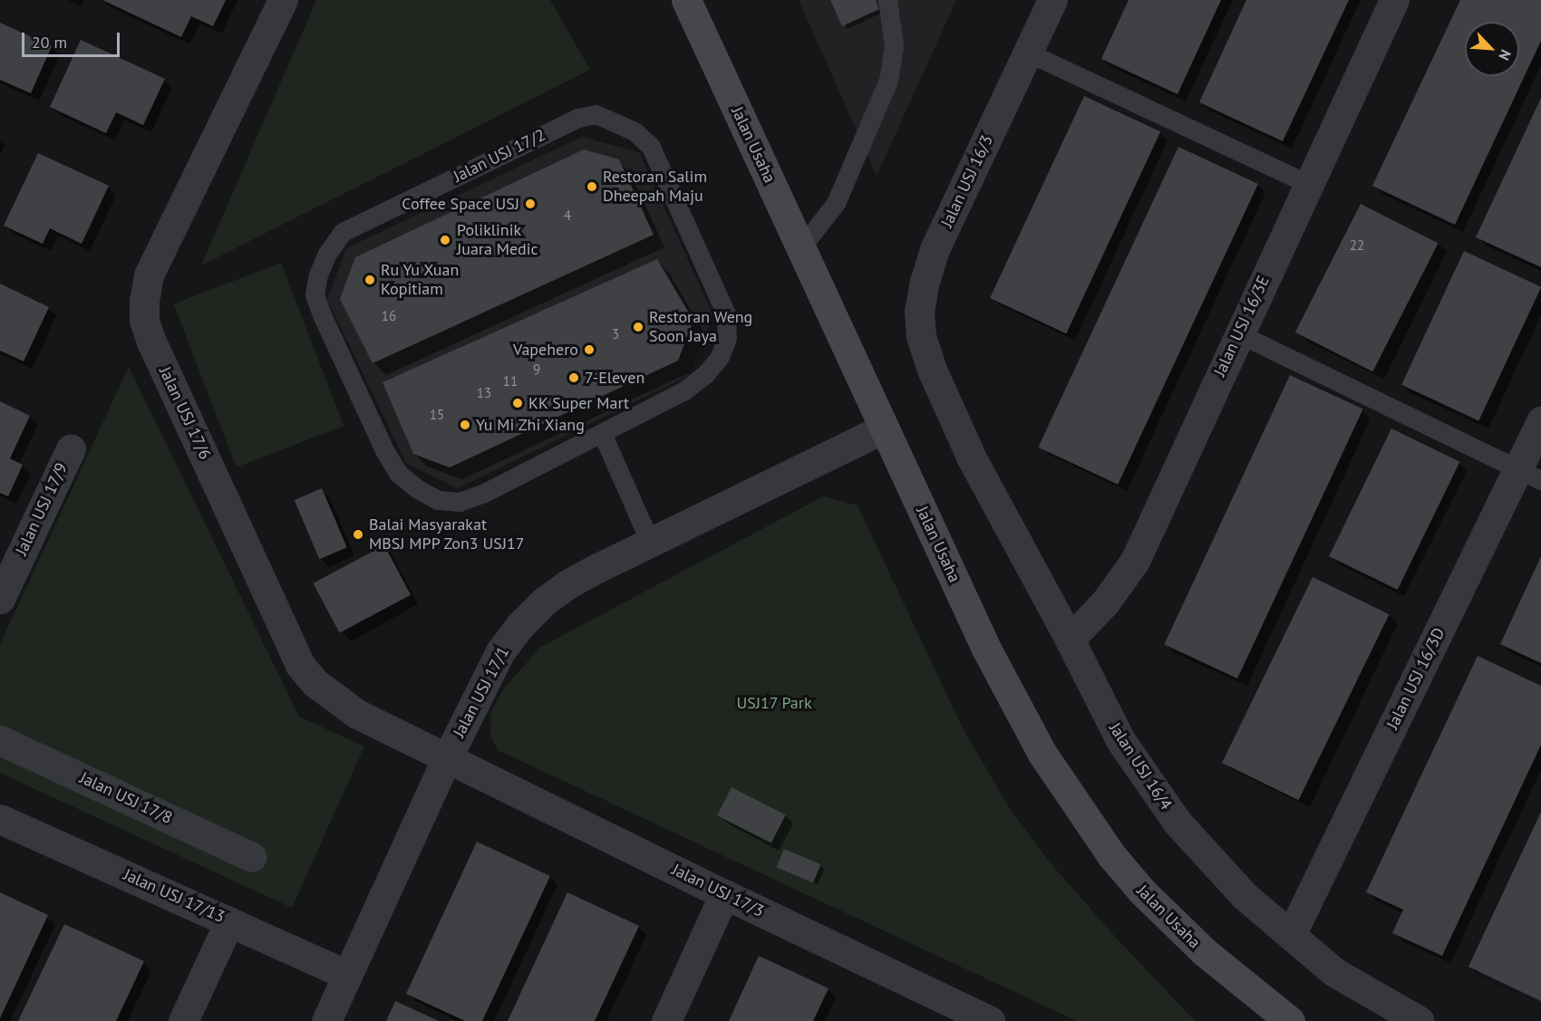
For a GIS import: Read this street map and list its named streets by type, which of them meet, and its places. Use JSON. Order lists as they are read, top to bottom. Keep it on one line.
{"streets":{"street":["Jalan Usaha","Jalan USJ 16/3","Jalan USJ 16/3E","Jalan USJ 17/6","Jalan USJ 17/9","Jalan USJ 16/3D","Jalan USJ 17/1","Jalan USJ 16/4","Jalan USJ 17/8","Jalan USJ 17/3","Jalan USJ 17/13"],"lane":["Jalan USJ 17/2"]},"crossings":[["Jalan Usaha","Jalan USJ 17/1"],["Jalan USJ 16/3","Jalan USJ 16/4"],["Jalan USJ 16/3E","Jalan USJ 16/4"],["Jalan USJ 17/6","Jalan USJ 17/1"],["Jalan USJ 17/6","Jalan USJ 17/3"],["Jalan USJ 16/3D","Jalan USJ 16/4"],["Jalan USJ 17/1","Jalan USJ 17/3"],["Jalan USJ 17/1","Jalan USJ 17/13"]],"parks":["USJ17 Park"],"places":["Restoran Salim Dheepah Maju","Coffee Space USJ","Poliklinik Juara Medic","Ru Yu Xuan Kopitiam","Restoran Weng Soon Jaya","Vapehero","7-Eleven","KK Super Mart","Yu Mi Zhi Xiang","Balai Masyarakat MBSJ MPP Zon3 USJ17"],"house_numbers":["4","22","16","3","9","11","13","15"],"scale_bar":"20 m","north":"bottom right"}
